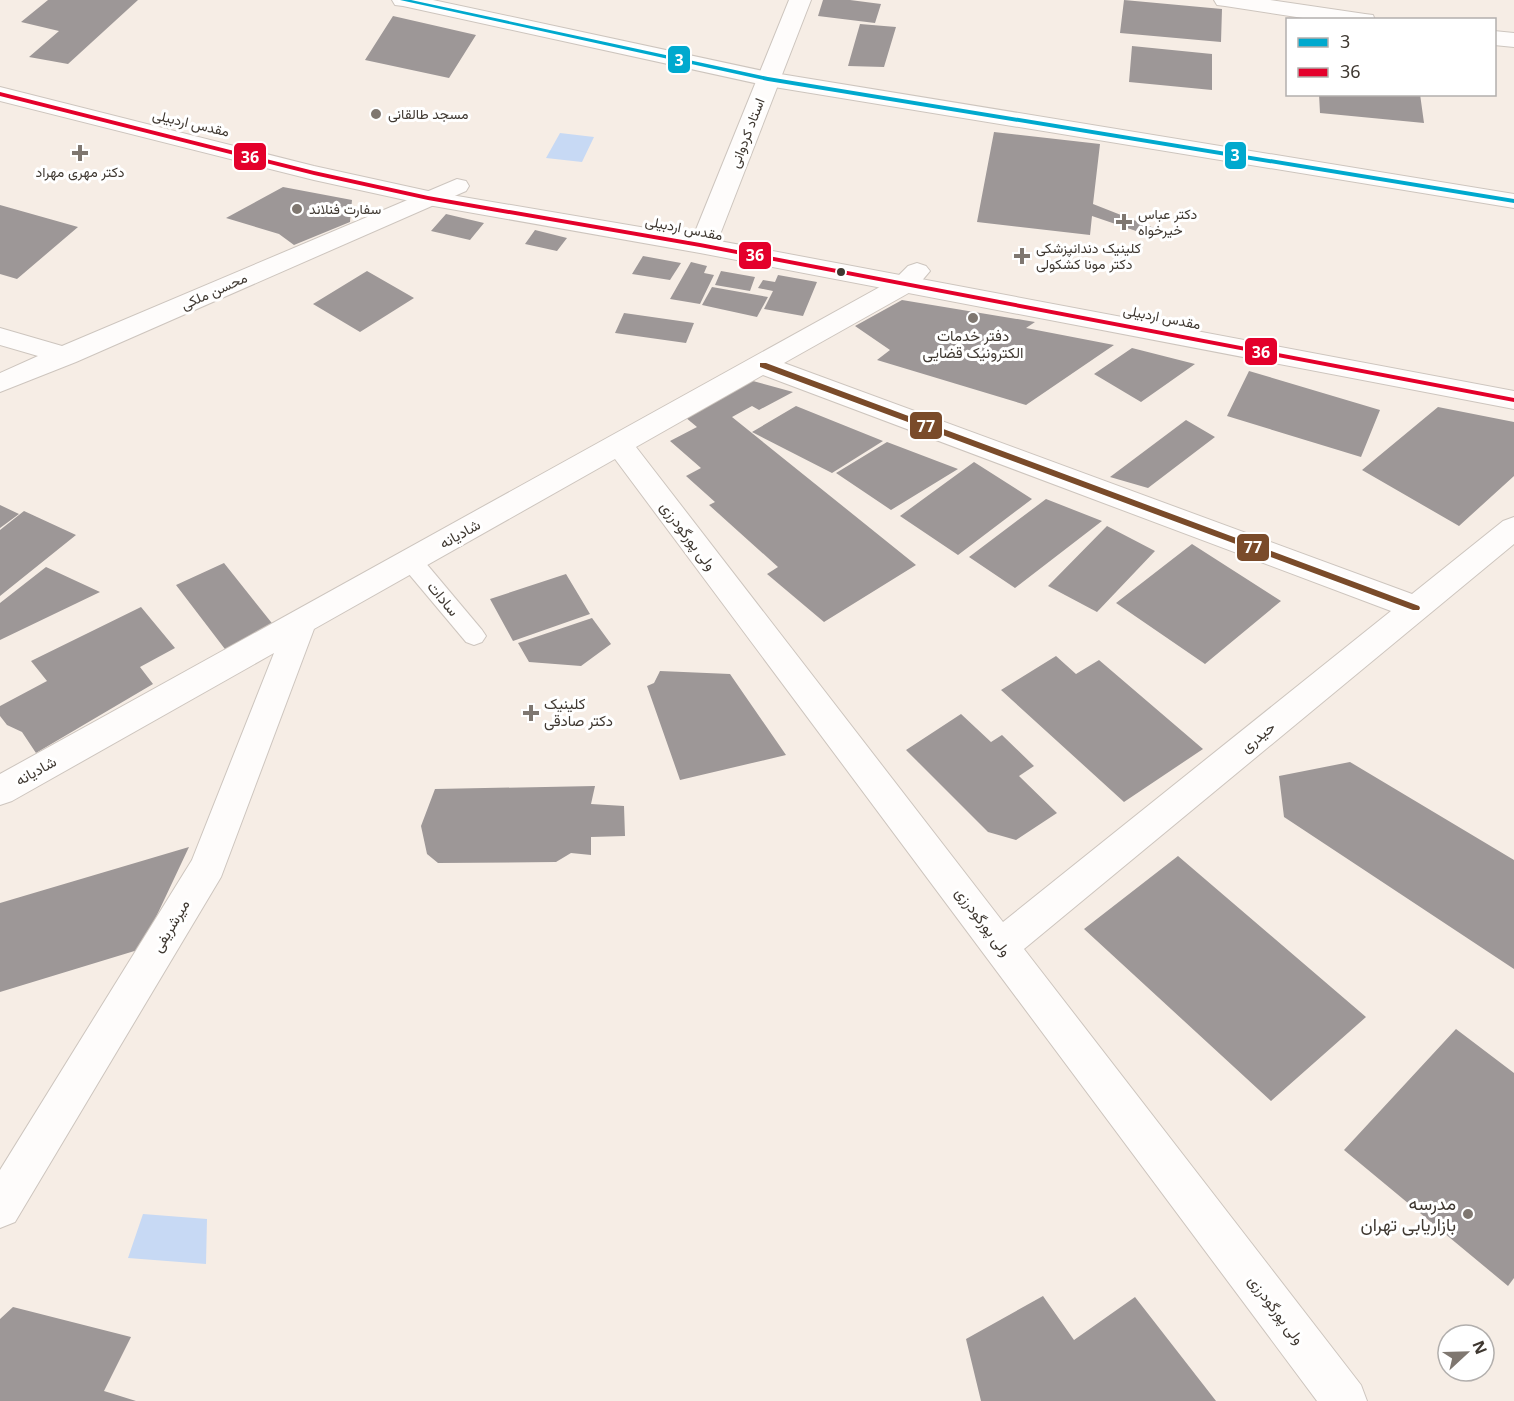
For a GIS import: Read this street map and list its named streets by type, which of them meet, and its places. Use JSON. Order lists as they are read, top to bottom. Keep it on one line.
{"streets":{"street":["مقدس اردبیلی","استاد کردوانی","محسن ملکی","شادیانه","ولی پورگودرزی","حیدری","میرشریفی"],"lane":["سادات"]},"crossings":[["مقدس اردبیلی","استاد کردوانی"],["مقدس اردبیلی","محسن ملکی"],["مقدس اردبیلی","شادیانه"],["شادیانه","ولی پورگودرزی"],["شادیانه","سادات"],["شادیانه","میرشریفی"],["ولی پورگودرزی","حیدری"]],"places":{"other":["مسجد طالقانی","سفارت فنلاند","دفتر خدمات الکترونیک قضایی","مدرسه بازاریابی تهران"],"health":["دکتر مهری مهراد","دکتر عباس خیرخواه","کلینیک دندانپزشکی دکتر مونا کشکولی","کلینیک دکتر صادقی"]},"lines":["transit line 3","transit line 36","transit line 77"],"legend":["3","36"],"north":"right"}
